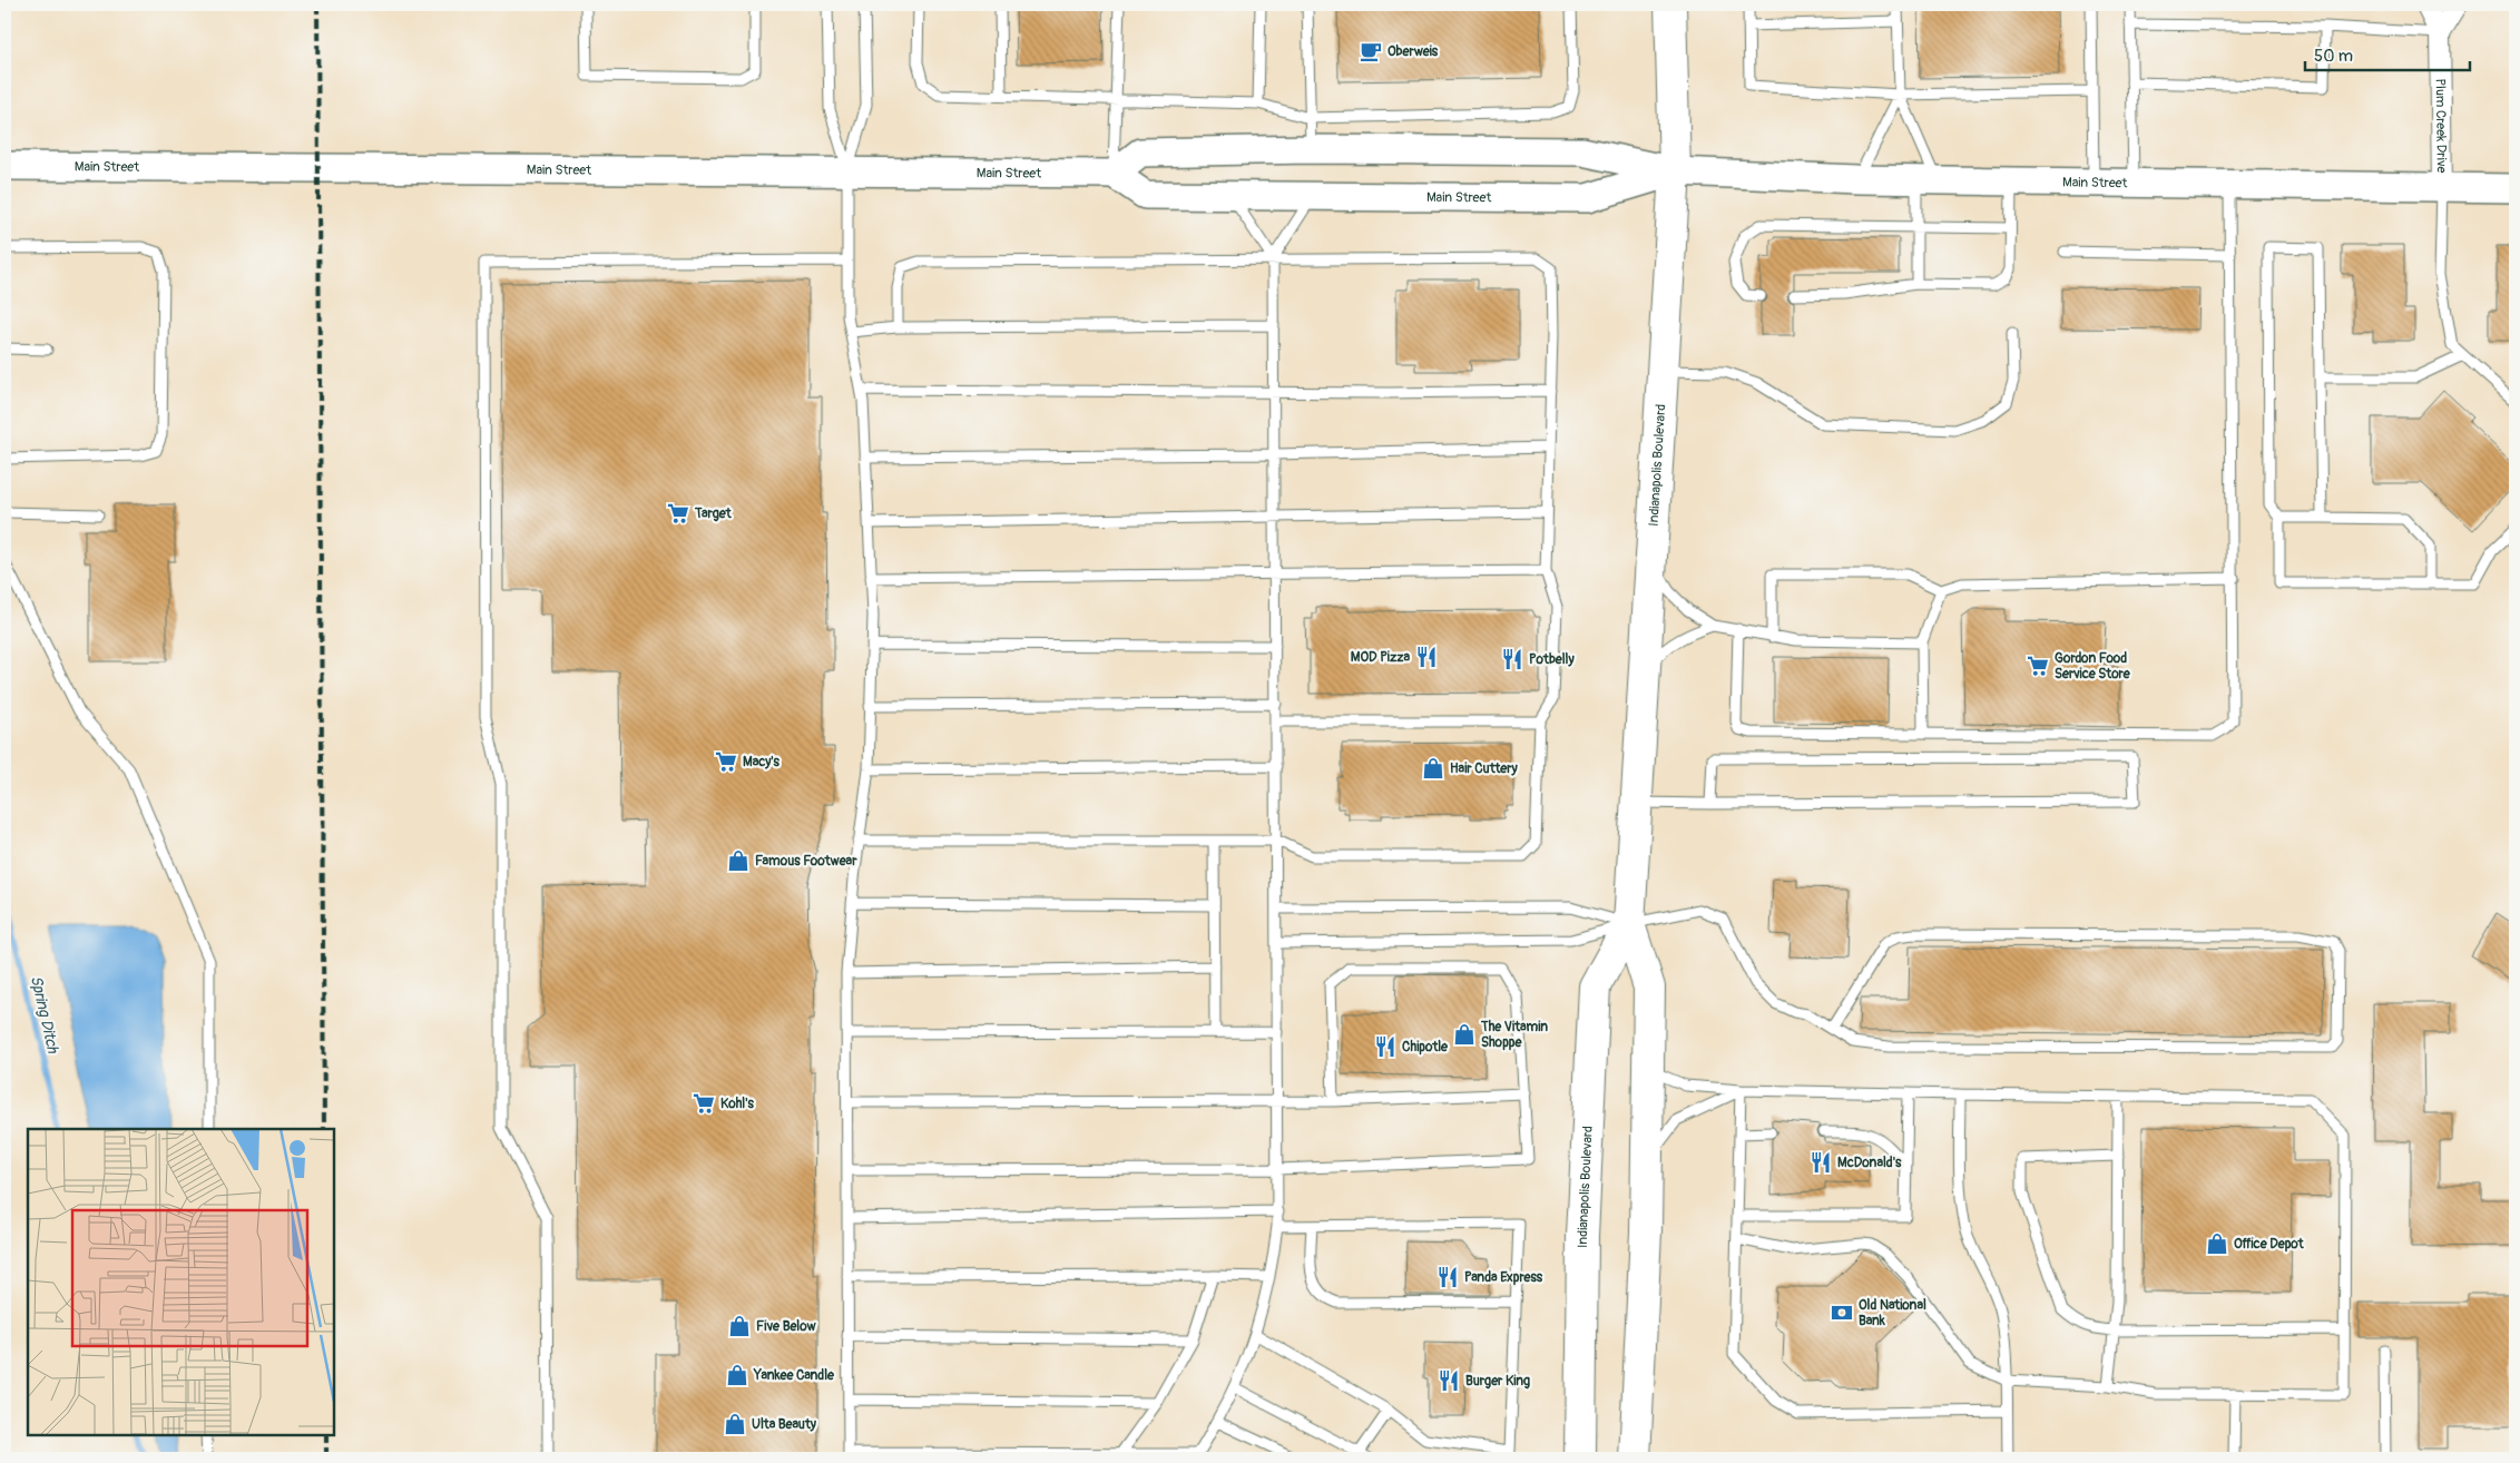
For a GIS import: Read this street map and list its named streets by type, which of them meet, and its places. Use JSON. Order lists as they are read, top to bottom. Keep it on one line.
{"streets":{"highway":["Indianapolis Boulevard"],"street":["Plum Creek Drive","Main Street"]},"crossings":[["Plum Creek Drive","Main Street"],["Main Street","Indianapolis Boulevard"]],"water":["Spring Ditch"],"places":{"cafe":["Oberweis"],"supermarket":["Target","Gordon Food Service Store","Macy's","Kohl's"],"restaurant":["MOD Pizza","Potbelly","Chipotle","McDonald's","Panda Express","Burger King"],"shop":["Hair Cuttery","Famous Footwear","The Vitamin Shoppe","Office Depot","Five Below","Yankee Candle","Ulta Beauty"],"bank":["Old National Bank"]},"scale_bar":"50 m"}
